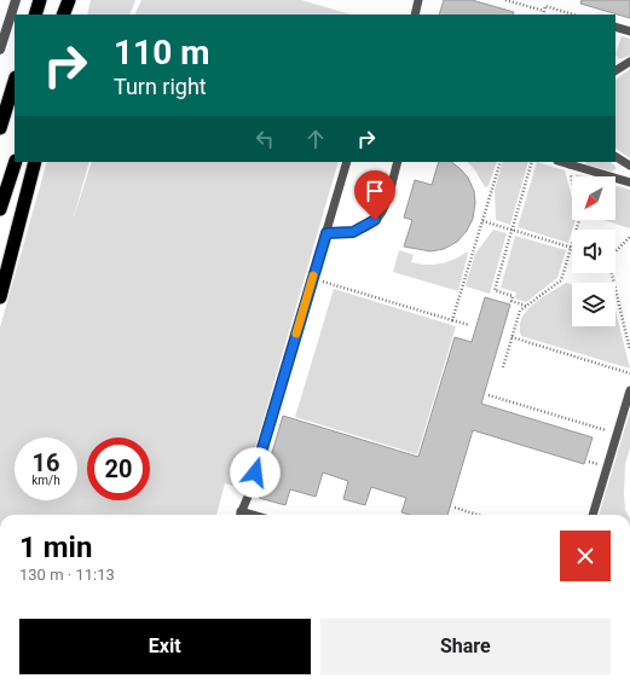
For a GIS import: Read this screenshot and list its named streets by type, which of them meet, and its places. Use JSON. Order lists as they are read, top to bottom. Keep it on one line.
{"north":"bottom left","page":{"turn":["110 m","Turn right"],"speed":"16 km/h","limit":"20","heading":["1 min","130 m · 11:13"],"buttons":["Exit","Share"]}}
